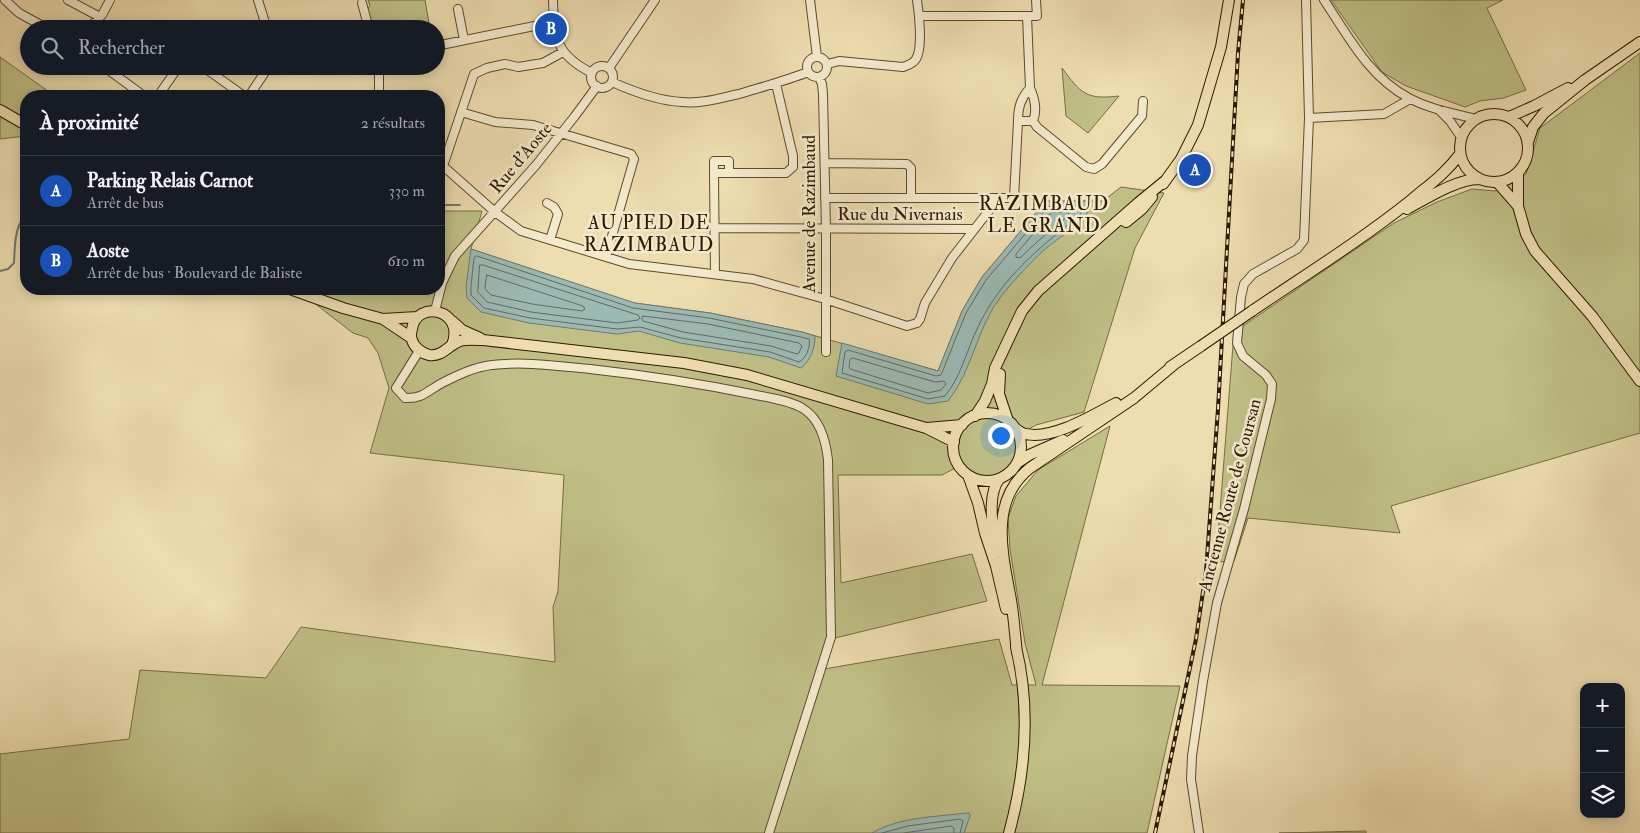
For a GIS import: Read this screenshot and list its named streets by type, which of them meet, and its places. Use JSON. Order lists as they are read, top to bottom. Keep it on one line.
{"streets":{"street":["Rue d'Aoste","Avenue de Razimbaud","Rue du Nivernais","Ancienne Route de Coursan"]},"crossings":[["Avenue de Razimbaud","Rue du Nivernais"]],"districts":["RAZIMBAUD LE GRAND","AU PIED DE RAZIMBAUD"],"page":{"pins":["B","A"],"search":"Rechercher","heading":["À proximité","2 résultats"],"list":[{"mark":"A","name":"Parking Relais Carnot","note":"Arrêt de bus","value":"330 m"},{"mark":"B","name":"Aoste","note":"Arrêt de bus · Boulevard de Baliste","value":"610 m"}],"map_buttons":["+","−"]}}
